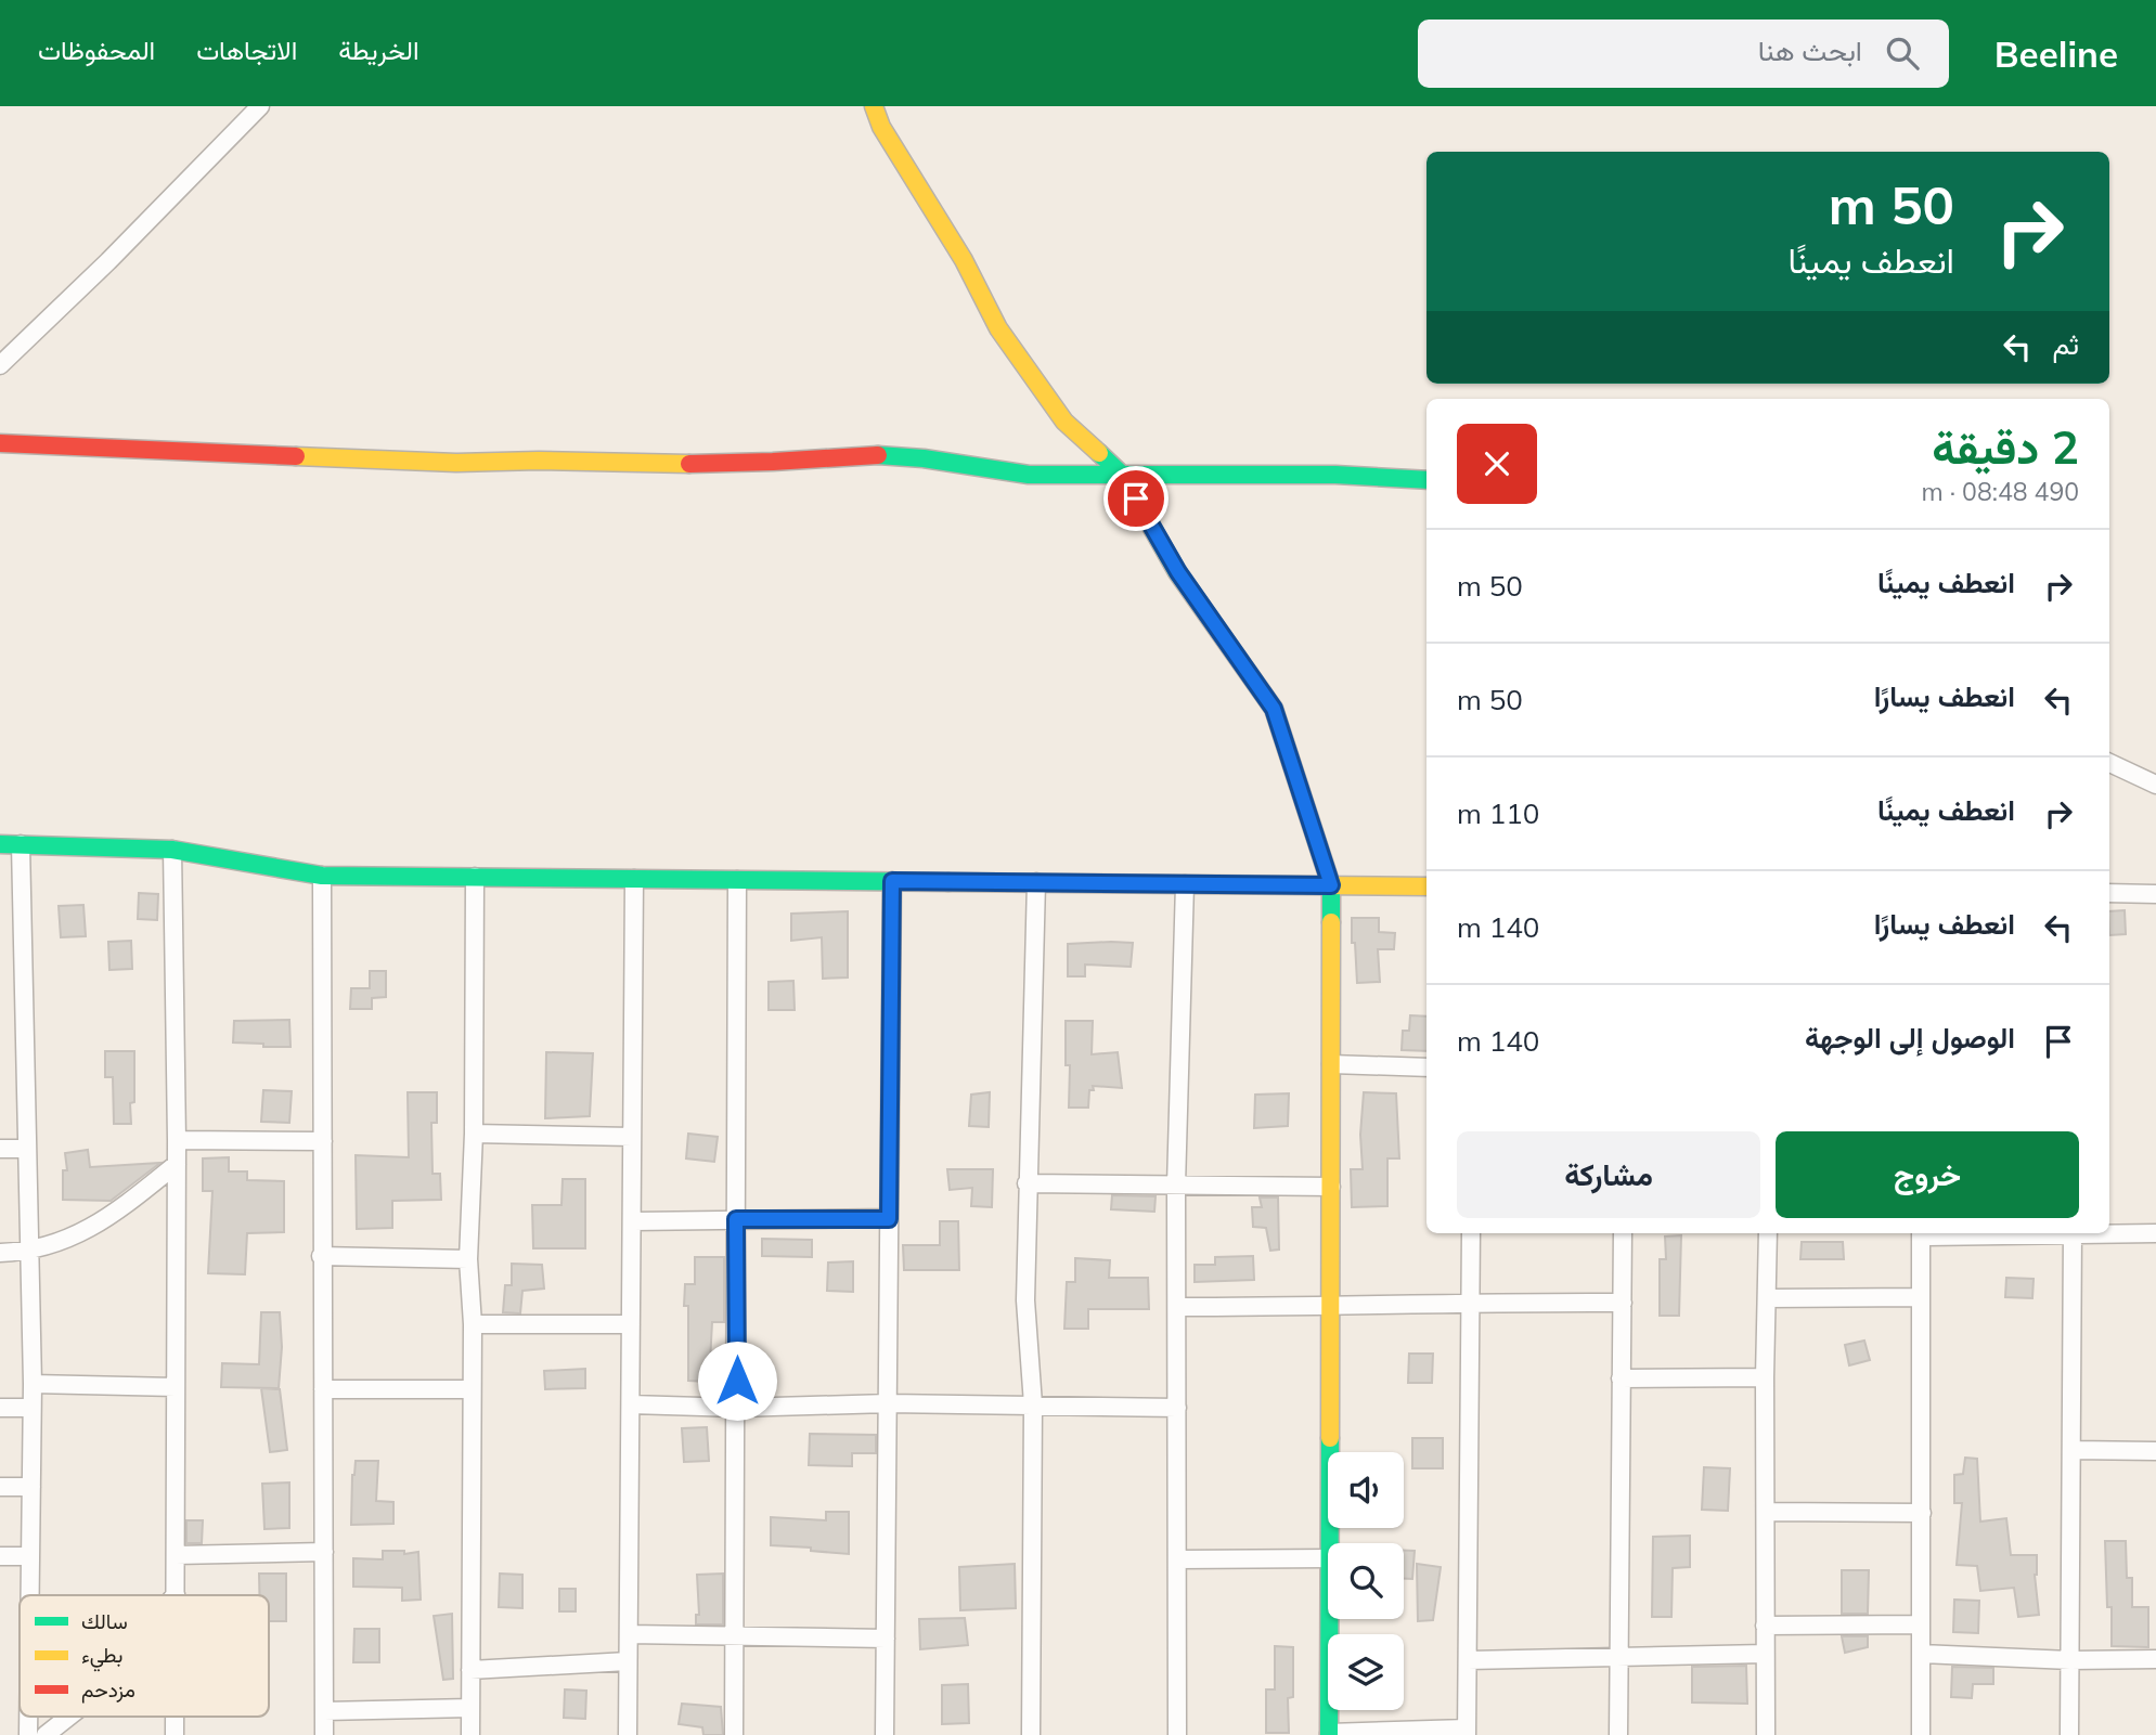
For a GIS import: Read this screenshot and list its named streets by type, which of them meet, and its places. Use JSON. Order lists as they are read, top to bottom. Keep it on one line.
{"legend":["سالك","بطيء","مزدحم"],"page":{"header":"Beeline","search":"ابحث هنا","nav":["الخريطة","الاتجاهات","المحفوظات"],"turn":["50 m","انعطف يمينًا"],"then":"ثم","heading":["2 دقيقة","490 m · 08:48"],"list":[{"name":"انعطف يمينًا","value":"50 m"},{"name":"انعطف يسارًا","value":"50 m"},{"name":"انعطف يمينًا","value":"110 m"},{"name":"انعطف يسارًا","value":"140 m"},{"name":"الوصول إلى الوجهة","value":"140 m"}],"buttons":["خروج","مشاركة"]}}
